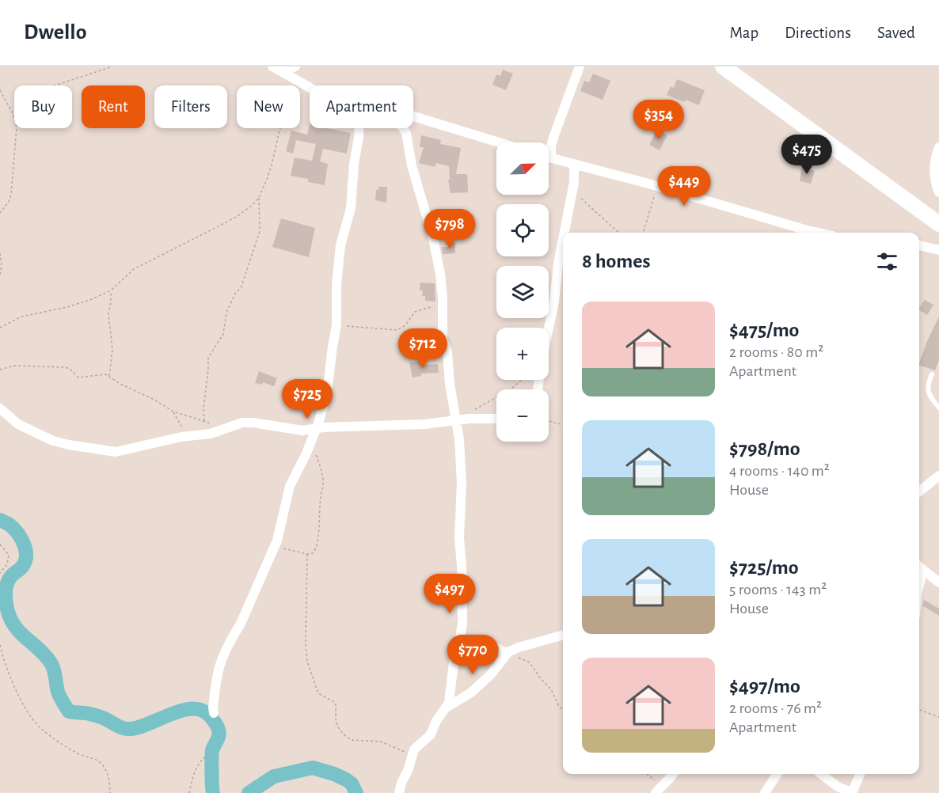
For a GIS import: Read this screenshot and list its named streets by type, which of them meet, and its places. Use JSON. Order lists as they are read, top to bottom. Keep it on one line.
{"north":"top right","page":{"header":"Dwello","nav":["Map","Directions","Saved"],"chip":["Buy","Rent","Filters","New","Apartment"],"price":["$354","$475","$449","$798","$712","$725","$497","$770"],"map_buttons":["+","−"],"heading":"8 homes","list":[{"name":"$475/mo","note":"2 rooms · 80 m² · Apartment"},{"name":"$798/mo","note":"4 rooms · 140 m² · House"},{"name":"$725/mo","note":"5 rooms · 143 m² · House"},{"name":"$497/mo","note":"2 rooms · 76 m² · Apartment"}]}}
